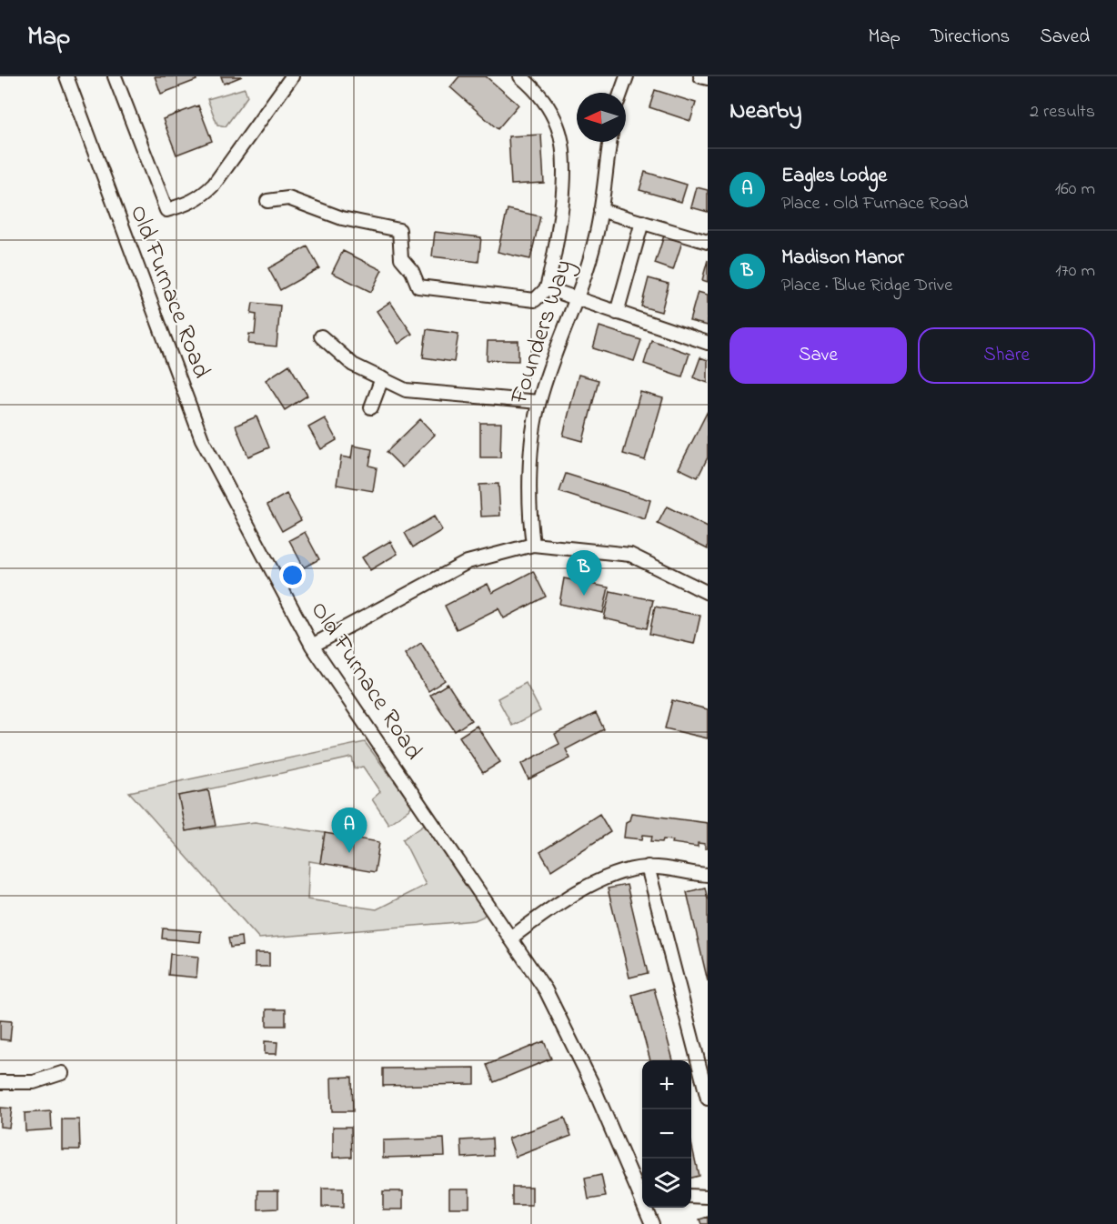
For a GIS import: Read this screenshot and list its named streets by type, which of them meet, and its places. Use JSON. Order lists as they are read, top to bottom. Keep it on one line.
{"streets":{"street":["Old Furnace Road","Founders Way"]},"north":"left","page":{"header":"Map","nav":["Map","Directions","Saved"],"heading":["Nearby","2 results"],"list":[{"mark":"A","name":"Eagles Lodge","note":"Place · Old Furnace Road","value":"160 m"},{"mark":"B","name":"Madison Manor","note":"Place · Blue Ridge Drive","value":"170 m"}],"buttons":["Save","Share"],"pins":["B","A"],"map_buttons":["+","−"]}}
